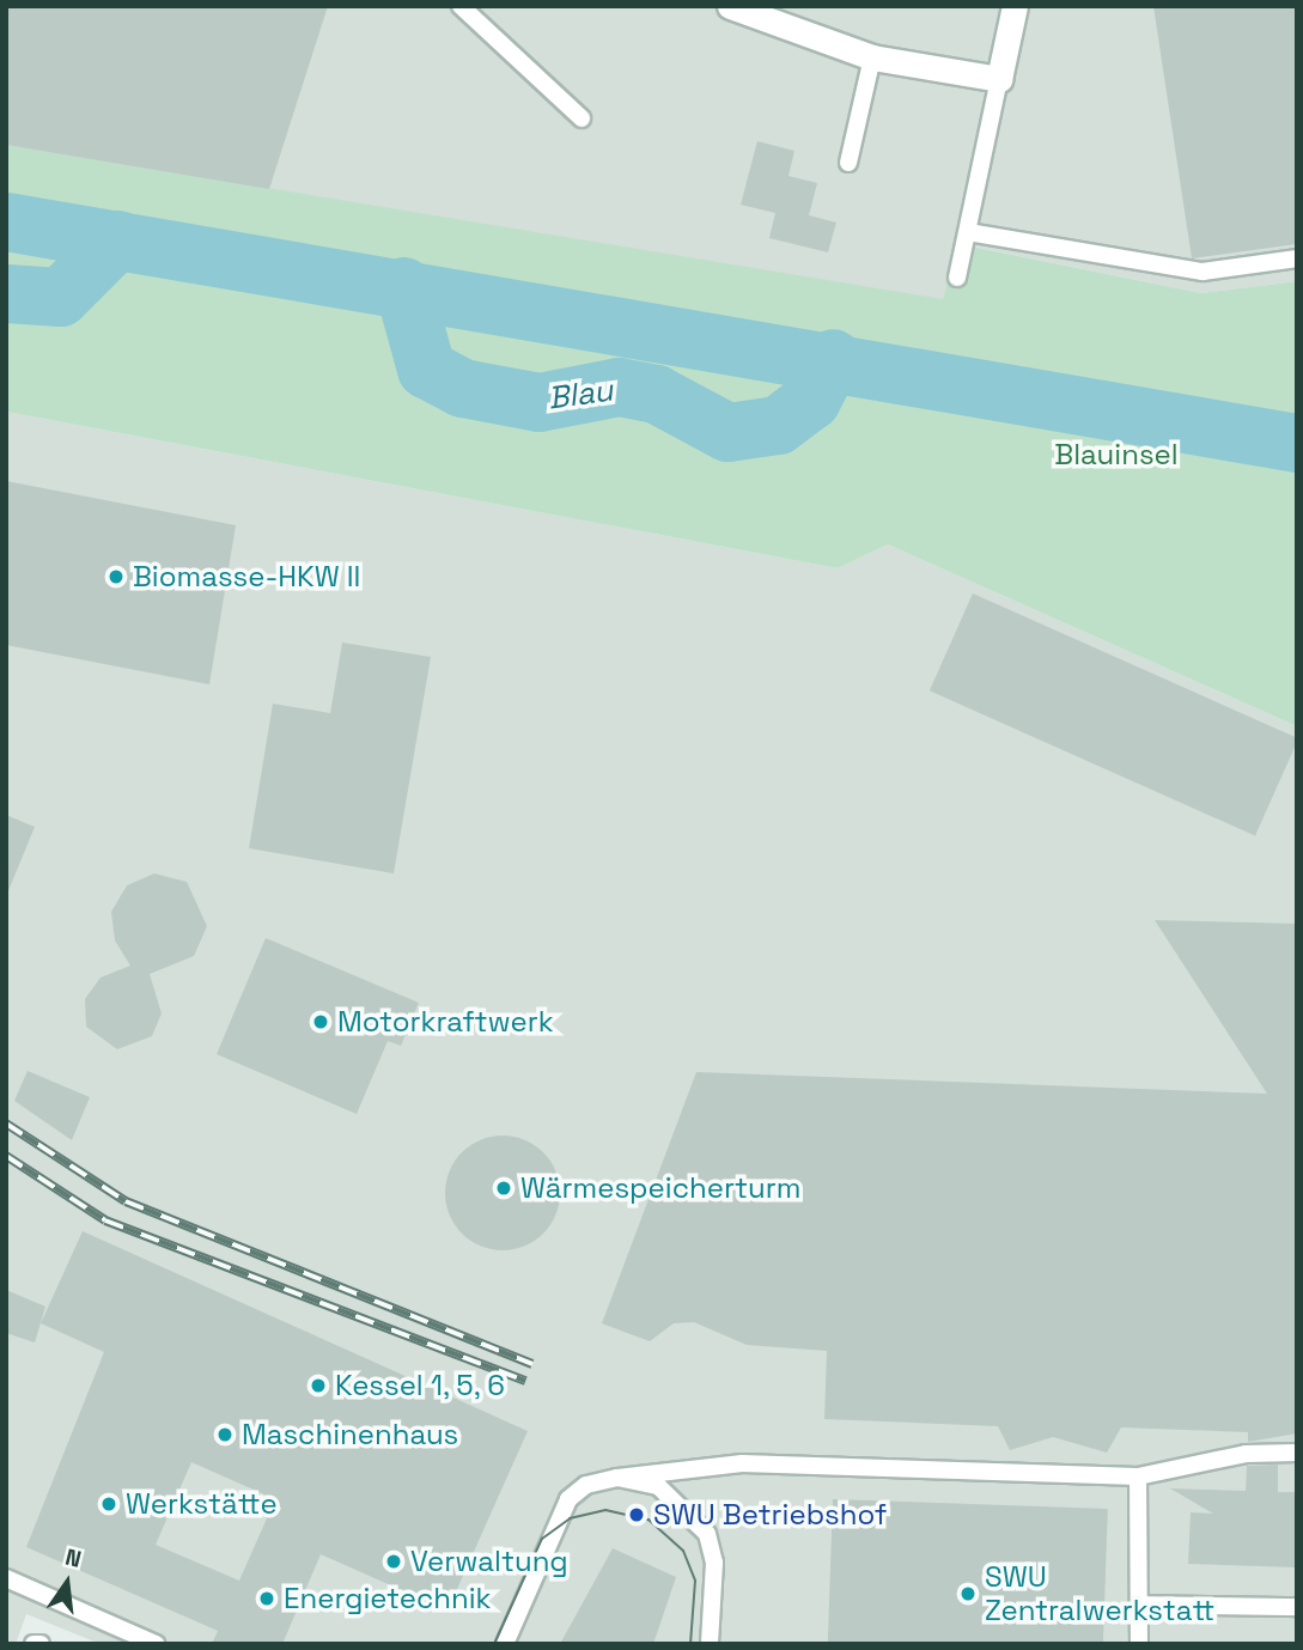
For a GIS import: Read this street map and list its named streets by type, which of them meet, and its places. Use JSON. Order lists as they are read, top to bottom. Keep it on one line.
{"water":["Blau"],"parks":["Blauinsel"],"places":["Biomasse-HKW II","Motorkraftwerk","Wärmespeicherturm","Kessel 1, 5, 6","Maschinenhaus","Werkstätte","SWU Betriebshof","Verwaltung","SWU Zentralwerkstatt","Energietechnik"],"north":"top"}
